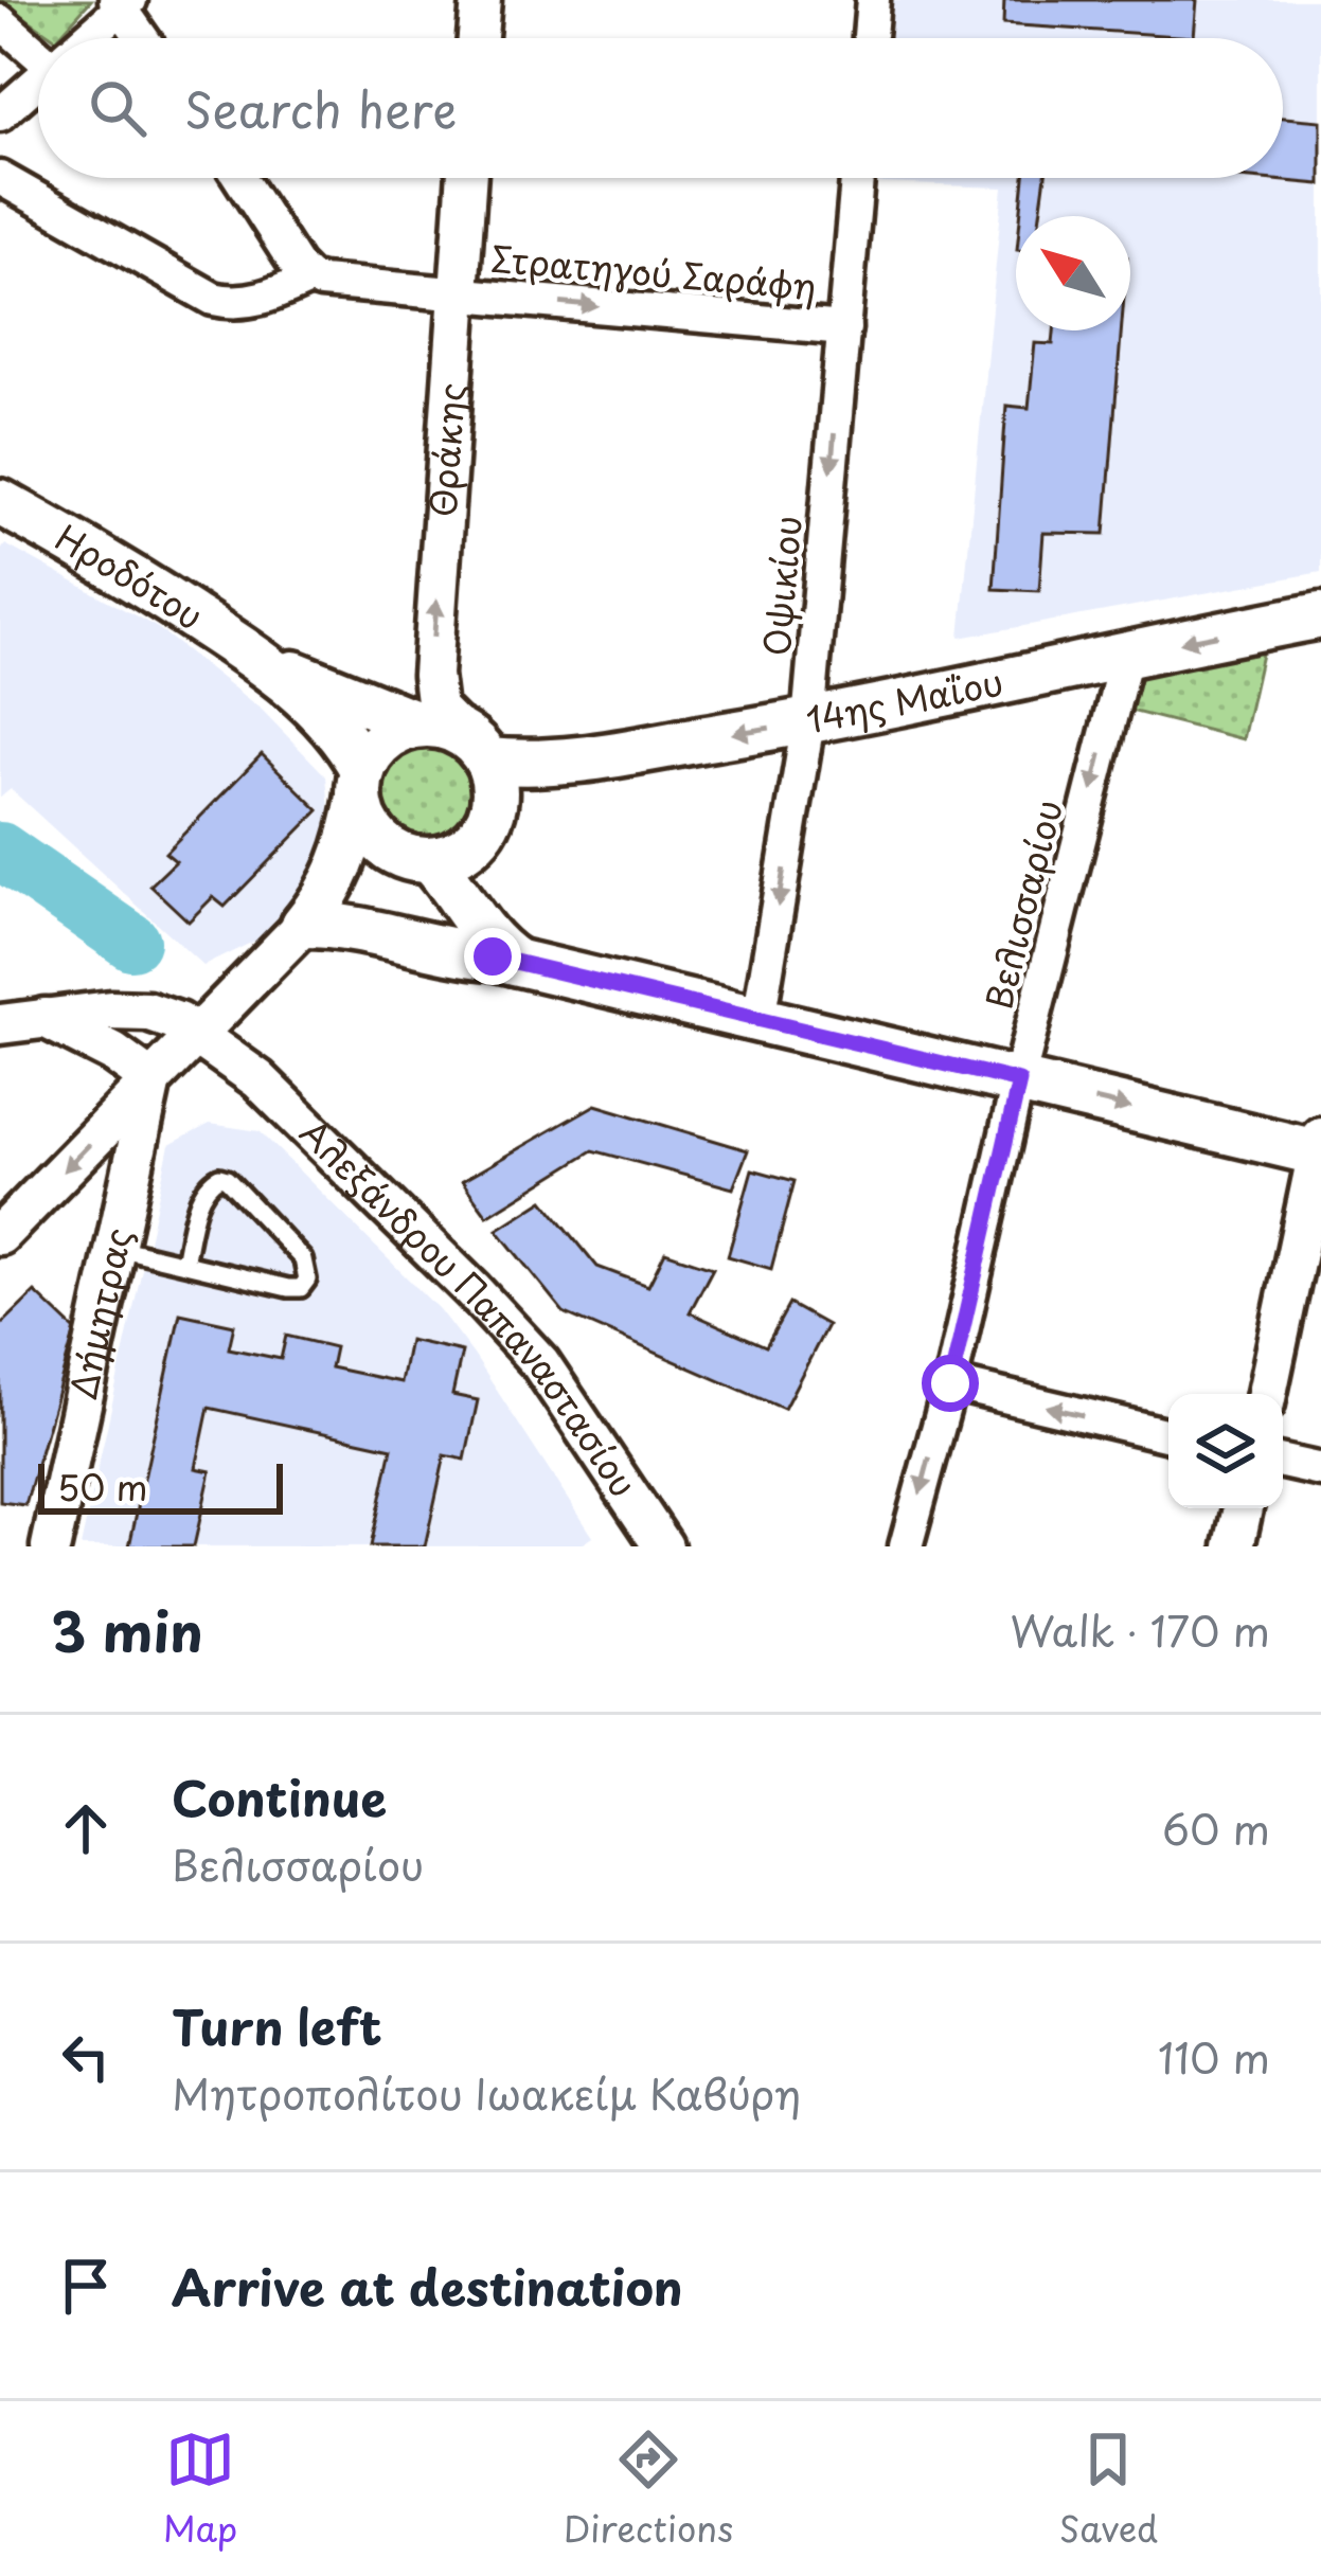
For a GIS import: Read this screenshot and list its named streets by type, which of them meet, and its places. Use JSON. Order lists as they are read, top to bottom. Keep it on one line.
{"streets":{"main road":["Ηροδότου","14ης Μαΐου"],"street":["Στρατηγού Σαράφη","Θράκης","Οψικίου","Βελισσαρίου","Αλεξάνδρου Παπαναστασίου","Δήμητρας"]},"crossings":[["Στρατηγού Σαράφη","Θράκης"],["Στρατηγού Σαράφη","Οψικίου"],["Θράκης","Ηροδότου"],["Θράκης","14ης Μαΐου"],["Ηροδότου","14ης Μαΐου"],["Οψικίου","14ης Μαΐου"],["14ης Μαΐου","Βελισσαρίου"]],"one_way":["Στρατηγού Σαράφη","Θράκης","Οψικίου","Βελισσαρίου"],"scale_bar":"50 m","north":"top left","page":{"search":"Search here","scale":"50 m","heading":["3 min","Walk · 170 m"],"list":[["Continue","Βελισσαρίου","60 m"],["Turn left","Μητροπολίτου Ιωακείμ Καβύρη","110 m"],"Arrive at destination"],"nav":["Map","Directions","Saved"]}}
